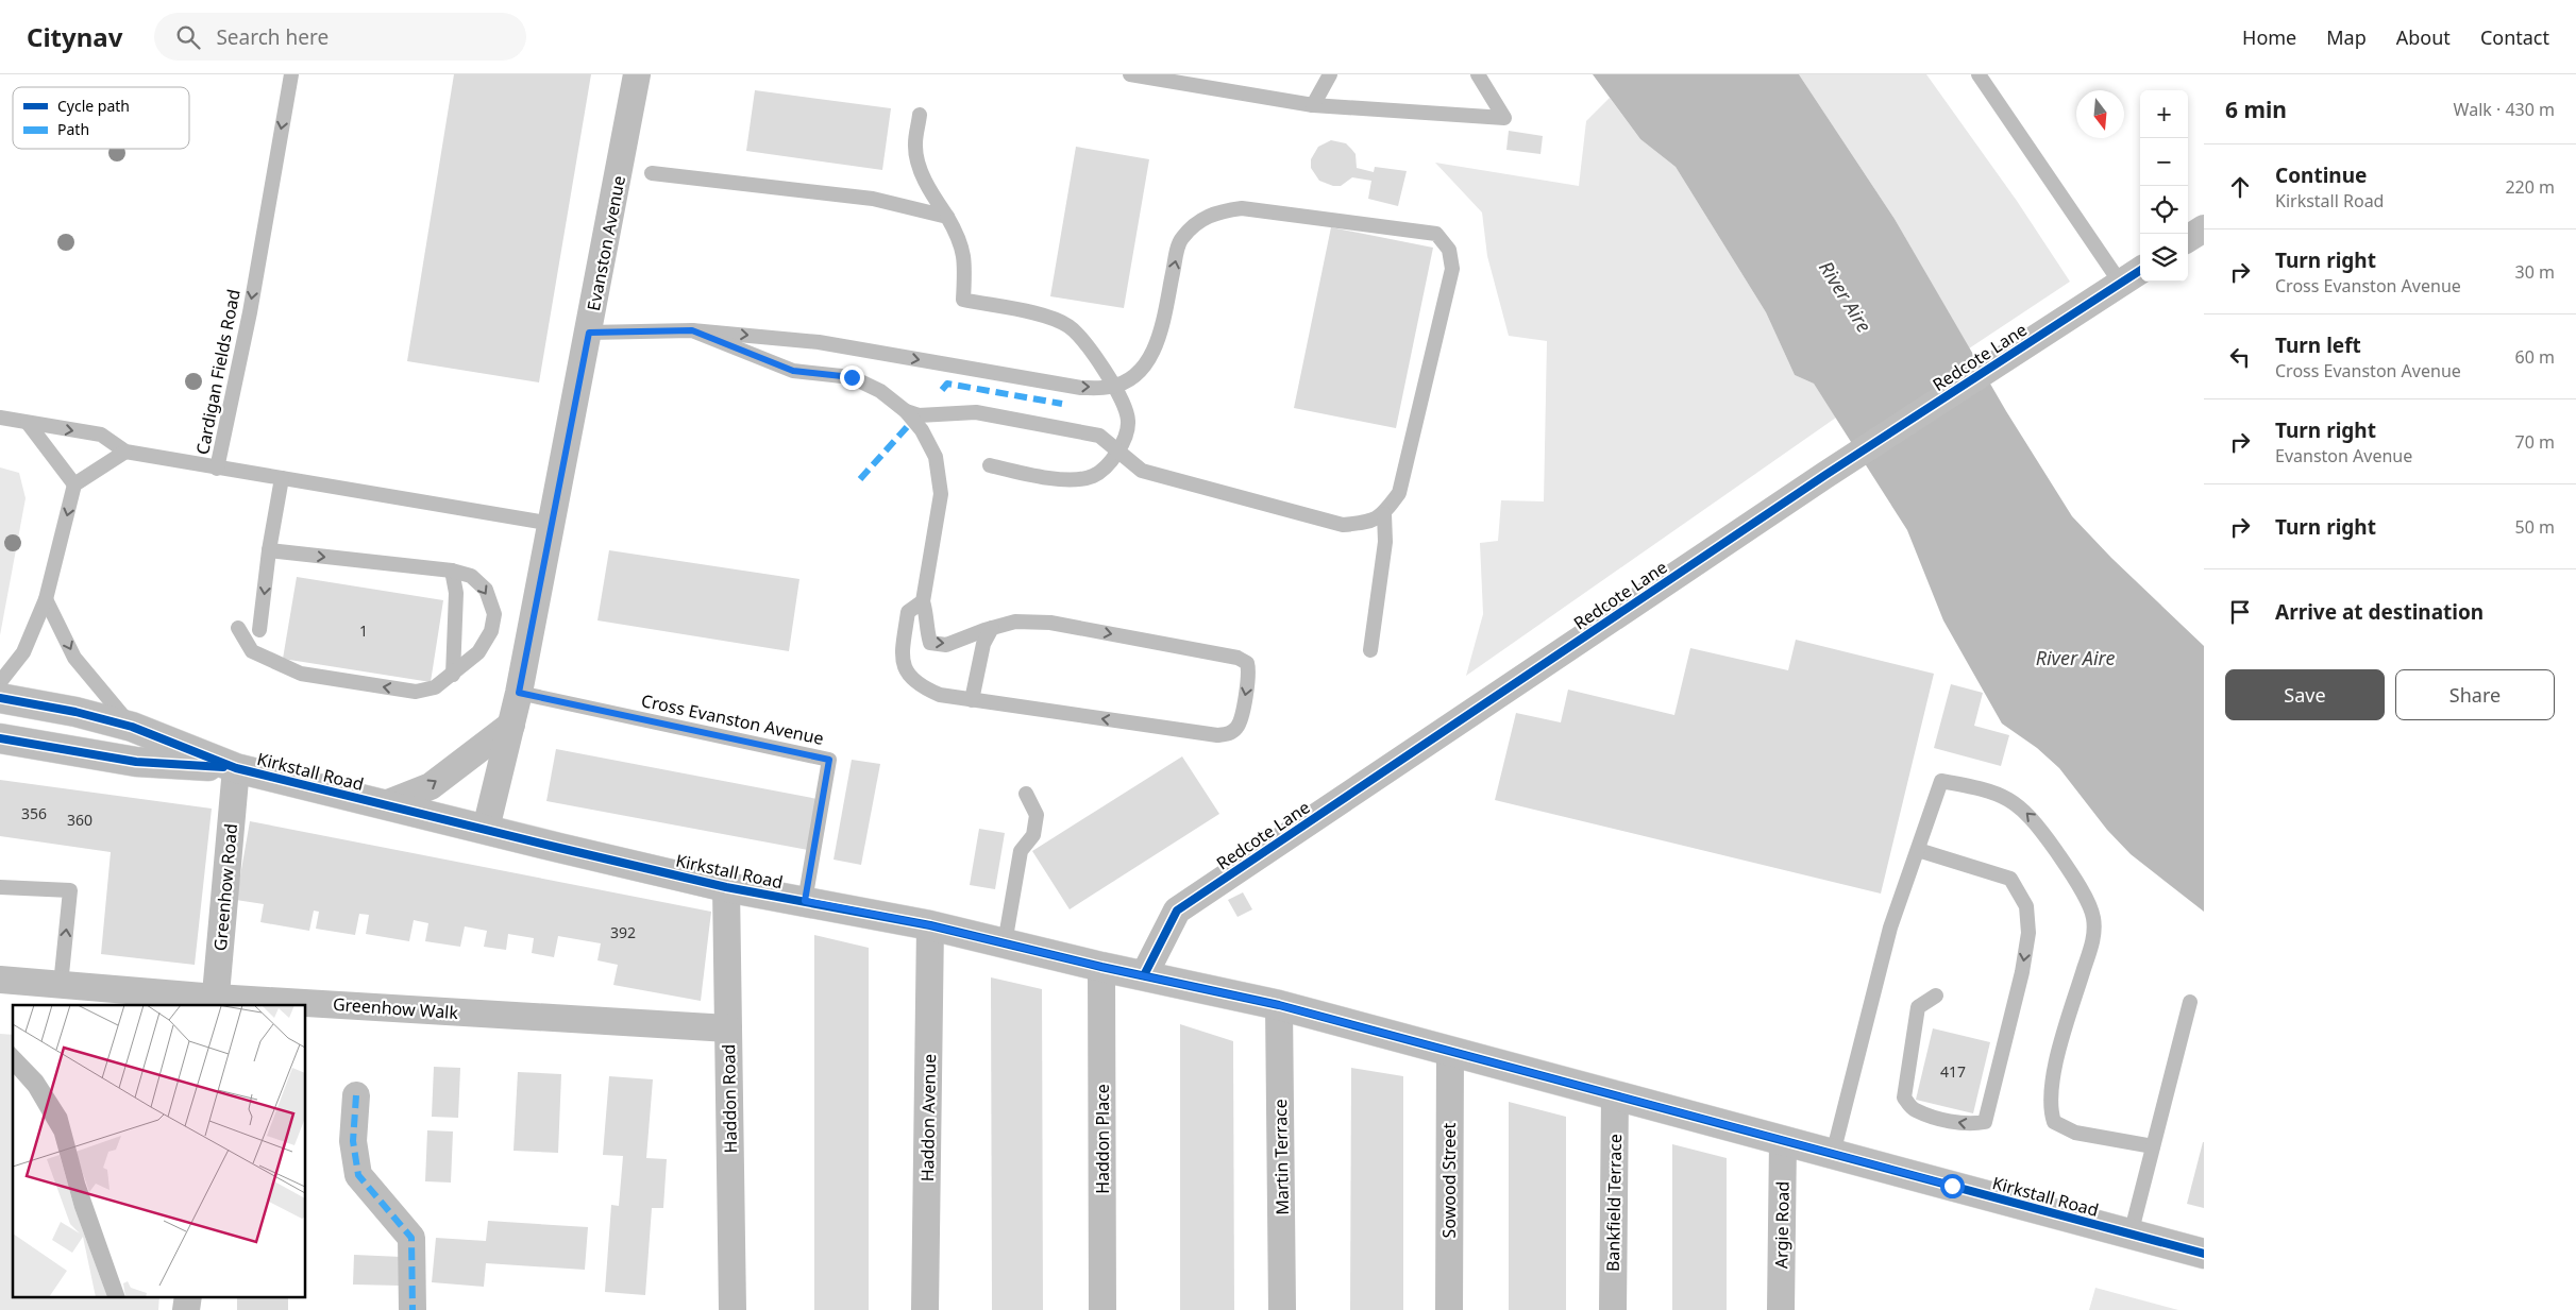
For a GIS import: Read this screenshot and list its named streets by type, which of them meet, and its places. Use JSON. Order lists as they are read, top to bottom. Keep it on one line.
{"streets":{"main road":["Kirkstall Road"],"street":["Evanston Avenue","Redcote Lane","Greenhow Road","Greenhow Walk","Haddon Road","Haddon Avenue","Haddon Place","Martin Terrace","Sowood Street","Bankfield Terrace","Argie Road"],"lane":["Cardigan Fields Road","Cross Evanston Avenue"]},"crossings":[["Evanston Avenue","Cardigan Fields Road"],["Evanston Avenue","Cross Evanston Avenue"],["Evanston Avenue","Kirkstall Road"],["Redcote Lane","Kirkstall Road"],["Cross Evanston Avenue","Kirkstall Road"],["Kirkstall Road","Greenhow Road"],["Kirkstall Road","Haddon Road"],["Kirkstall Road","Haddon Avenue"],["Kirkstall Road","Haddon Place"],["Kirkstall Road","Martin Terrace"],["Kirkstall Road","Sowood Street"],["Kirkstall Road","Bankfield Terrace"],["Kirkstall Road","Argie Road"],["Greenhow Road","Greenhow Walk"],["Greenhow Walk","Haddon Road"]],"one_way":["Cardigan Fields Road"],"water":["River Aire"],"house_numbers":["1","356","360","392","417"],"legend":["Cycle path","Path"],"north":"bottom","page":{"header":"Citynav","search":"Search here","nav":["Home","Map","About","Contact"],"heading":["6 min","Walk · 430 m"],"map_buttons":["+","−"],"list":[["Continue","Kirkstall Road","220 m"],["Turn right","Cross Evanston Avenue","30 m"],["Turn left","Cross Evanston Avenue","60 m"],["Turn right","Evanston Avenue","70 m"],["Turn right","50 m"],"Arrive at destination"],"buttons":["Save","Share"]}}
